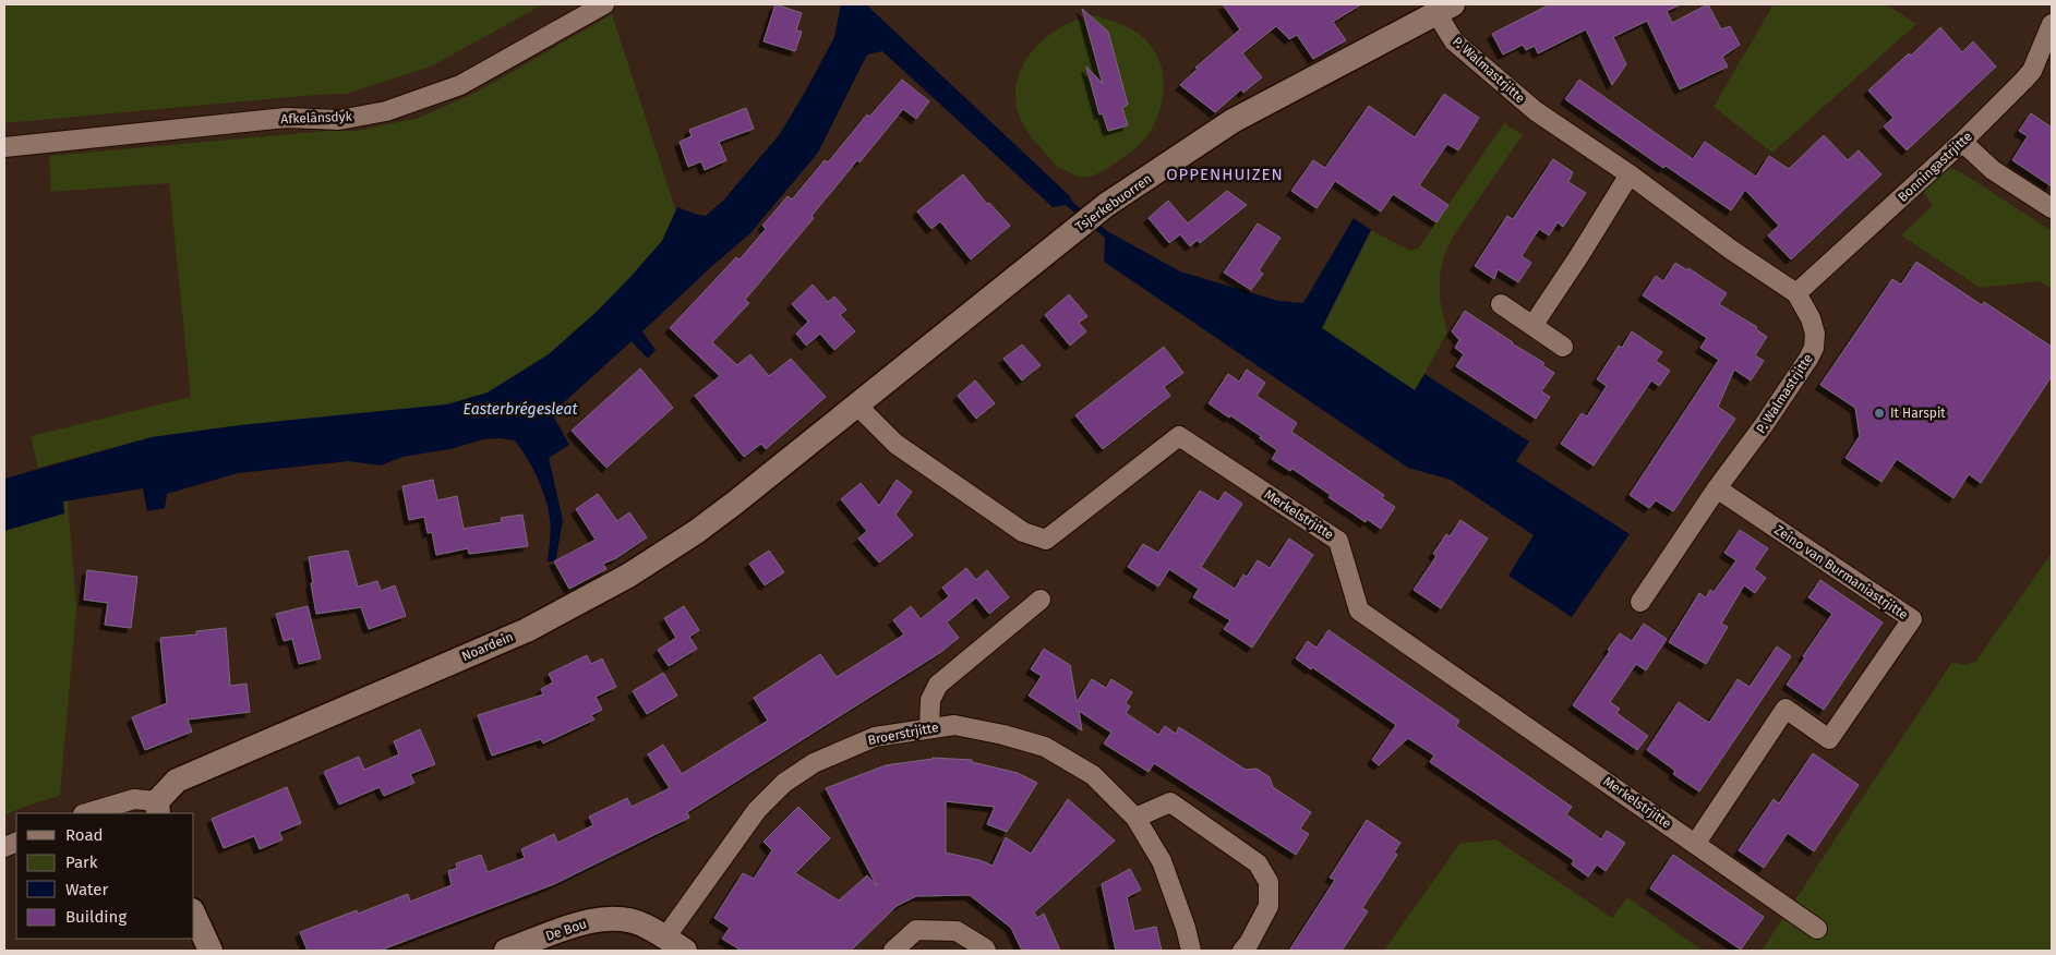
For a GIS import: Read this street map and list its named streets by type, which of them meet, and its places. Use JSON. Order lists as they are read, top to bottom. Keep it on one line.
{"streets":{"street":["P. Walmastrjitte","Afkelânsdyk","Bonningastrjitte","Tsjerkebuorren","Merkelstrjitte","Zeino van Burmaniastrjitte","Noardein","Broerstrjitte","De Bou"]},"crossings":[["P. Walmastrjitte","Bonningastrjitte"],["P. Walmastrjitte","Tsjerkebuorren"],["P. Walmastrjitte","Zeino van Burmaniastrjitte"],["Tsjerkebuorren","Merkelstrjitte"],["Tsjerkebuorren","Noardein"],["Merkelstrjitte","Zeino van Burmaniastrjitte"],["Merkelstrjitte","Noardein"],["Broerstrjitte","De Bou"]],"districts":["OPPENHUIZEN"],"water":["Easterbrégesleat"],"places":["It Harspit"],"legend":["Road","Park","Water","Building"]}
